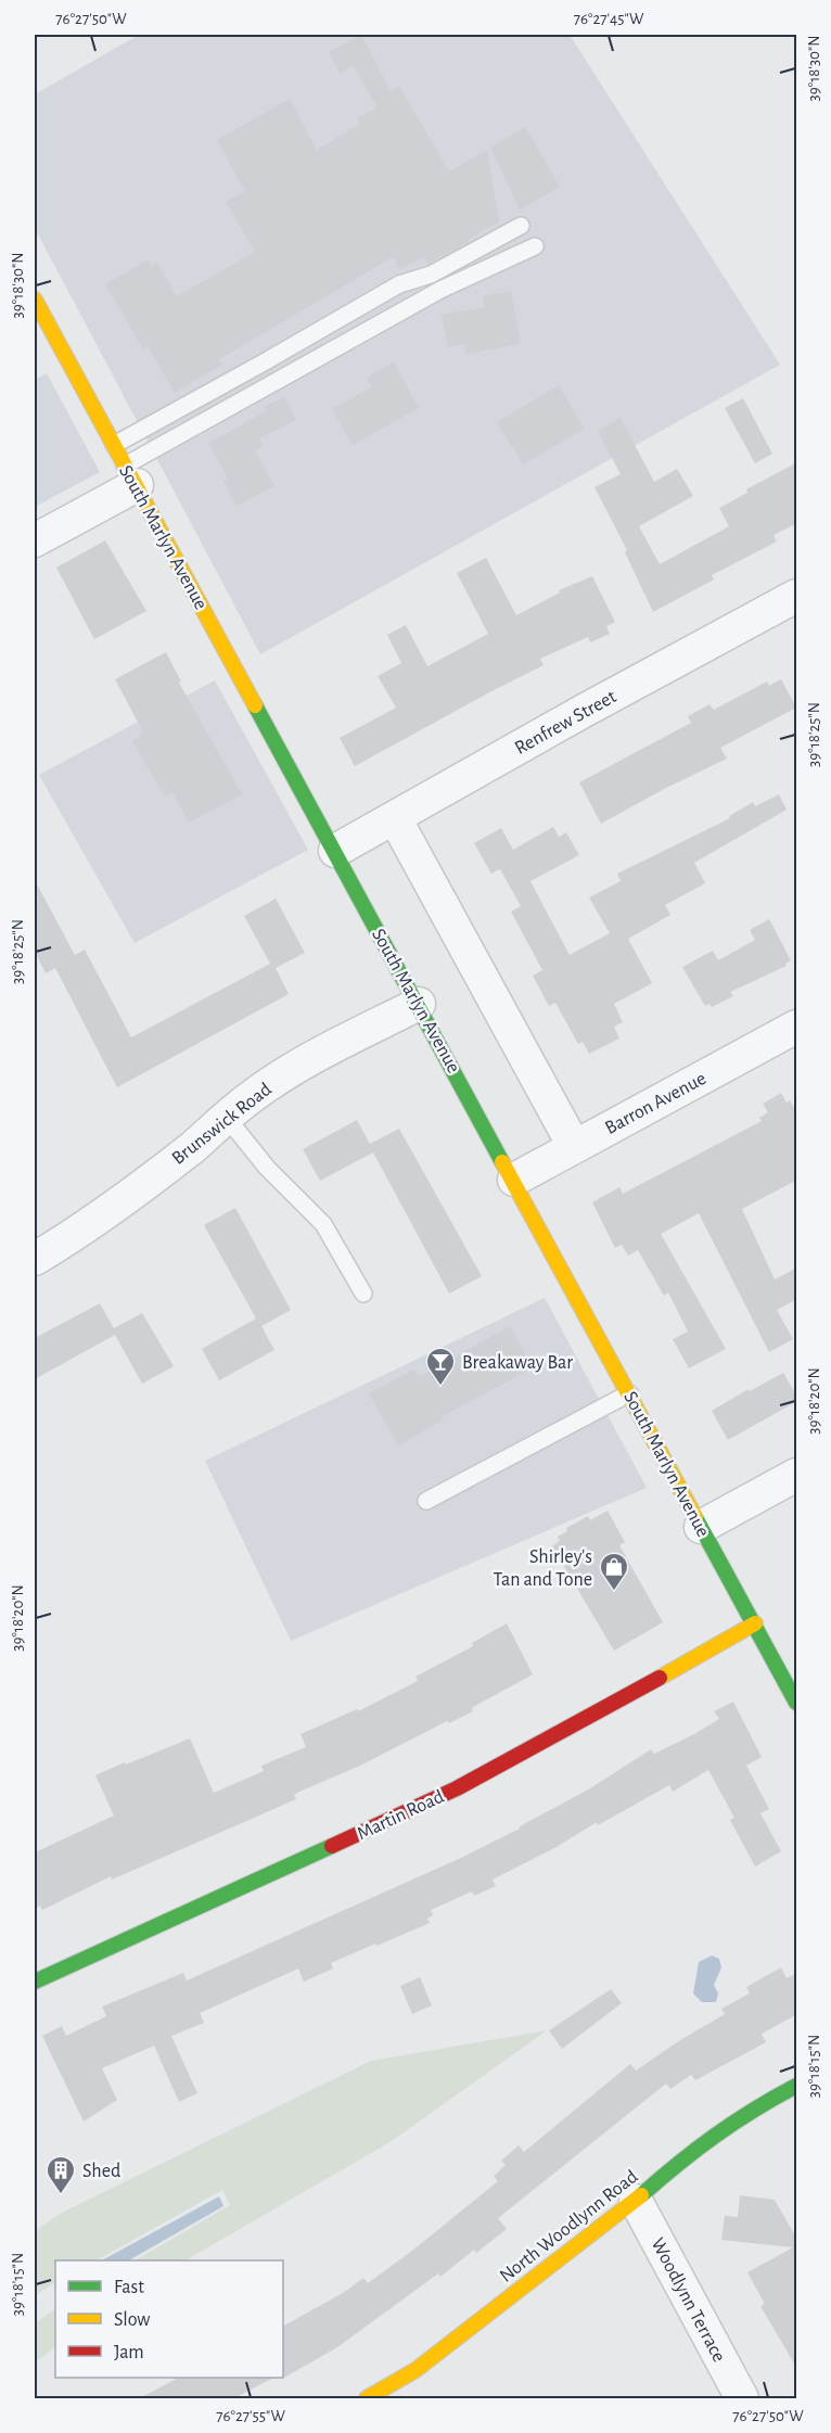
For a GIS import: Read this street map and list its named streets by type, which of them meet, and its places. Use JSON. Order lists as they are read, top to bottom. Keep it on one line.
{"streets":{"street":["South Marlyn Avenue","Renfrew Street","Barron Avenue","Brunswick Road","Martin Road","North Woodlynn Road","Woodlynn Terrace"]},"crossings":[["South Marlyn Avenue","Renfrew Street"],["South Marlyn Avenue","Barron Avenue"],["South Marlyn Avenue","Brunswick Road"],["South Marlyn Avenue","Martin Road"],["North Woodlynn Road","Woodlynn Terrace"]],"places":{"bar":["Breakaway Bar"],"shop":["Shirley's Tan and Tone"],"building":["Shed"]},"legend":["Fast","Slow","Jam"],"coordinates":["76°27'50\"W","76°27'45\"W","39°18'30\"N","39°18'25\"N","39°18'20\"N","39°18'15\"N","76°27'55\"W"]}
